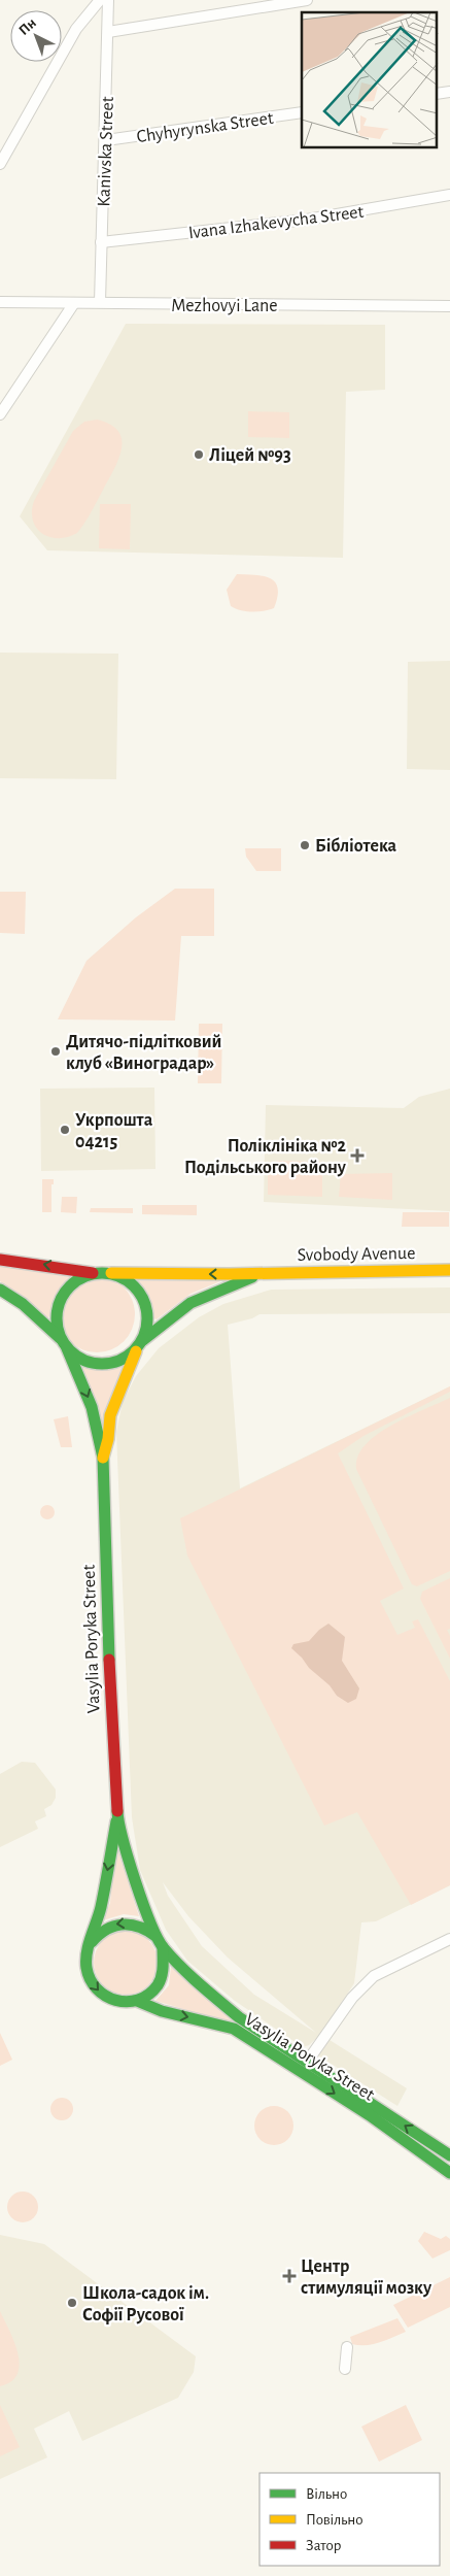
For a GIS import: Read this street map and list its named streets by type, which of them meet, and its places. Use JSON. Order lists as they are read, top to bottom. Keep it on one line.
{"streets":{"street":["Chyhyrynska Street","Kanivska Street","Ivana Izhakevycha Street","Mezhovyi Lane","Svobody Avenue","Vasylia Poryka Street"]},"crossings":[["Chyhyrynska Street","Kanivska Street"],["Kanivska Street","Ivana Izhakevycha Street"],["Kanivska Street","Mezhovyi Lane"],["Svobody Avenue","Vasylia Poryka Street"]],"places":{"other":["Ліцей №93","Бібліотека","Дитячо-підлітковий клуб «Виноградар»","Укрпошта 04215","Школа-садок ім. Софії Русової"],"health":["Поліклініка №2 Подільського району","Центр стимуляції мозку"]},"legend":["Вільно","Повільно","Затор"],"north":"top left"}
